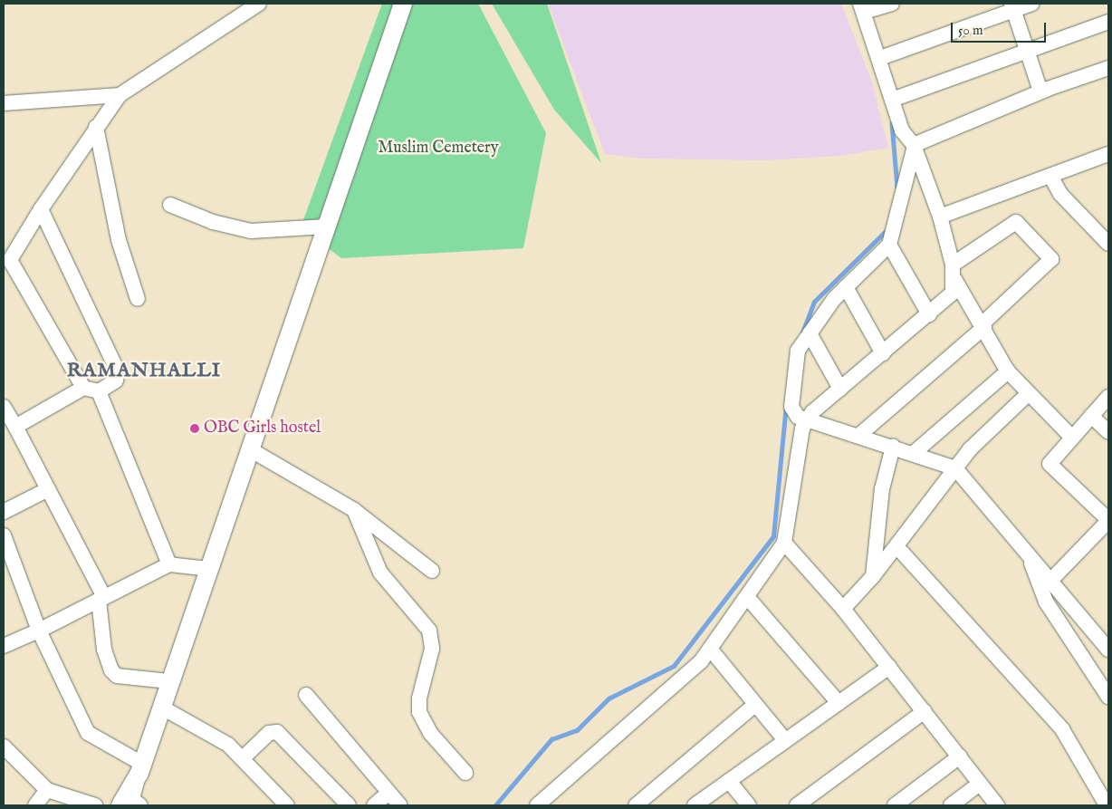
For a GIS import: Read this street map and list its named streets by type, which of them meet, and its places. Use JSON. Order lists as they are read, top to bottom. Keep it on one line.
{"districts":["RAMANHALLI"],"parks":["Muslim Cemetery"],"places":["OBC Girls hostel"],"scale_bar":"50 m"}
